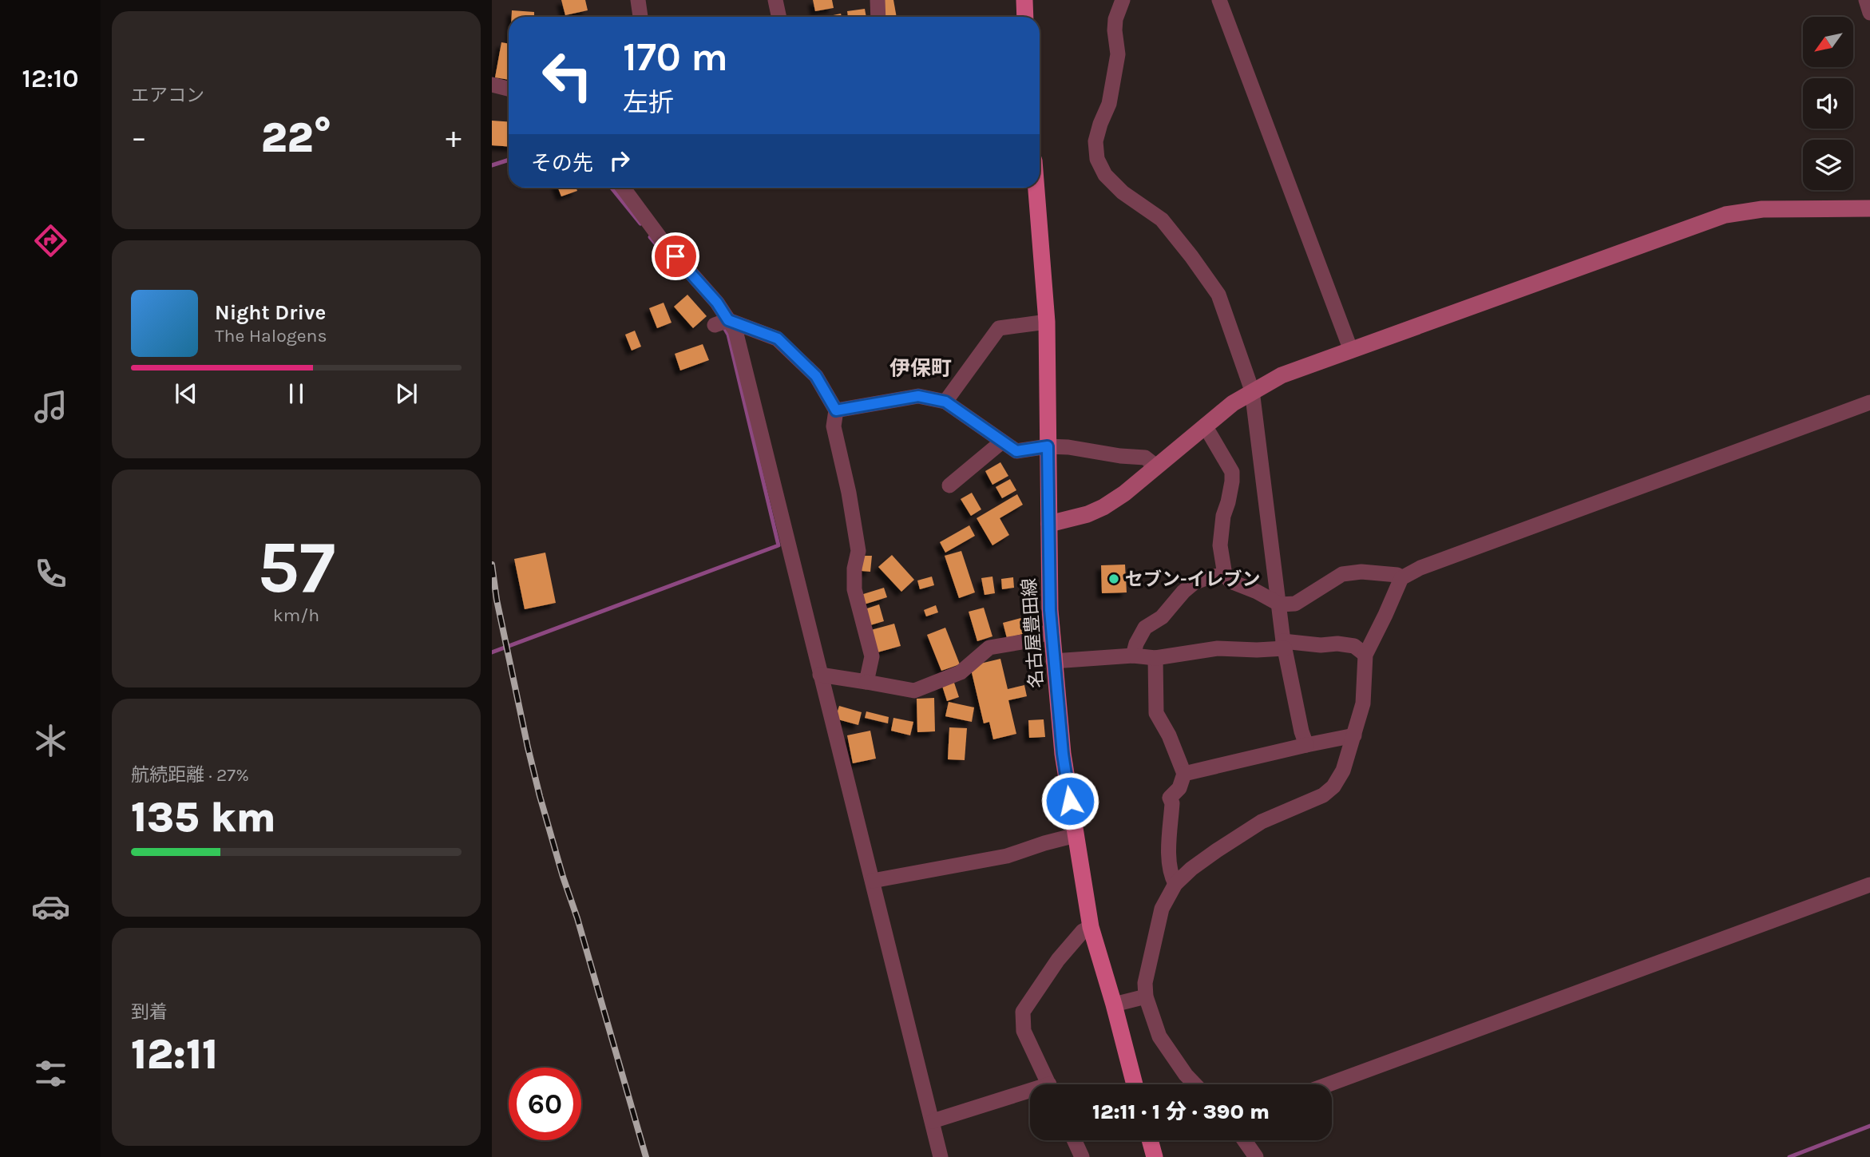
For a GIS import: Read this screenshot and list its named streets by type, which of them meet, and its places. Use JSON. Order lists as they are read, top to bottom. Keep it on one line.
{"streets":{"main road":["名古屋豊田線"]},"districts":["伊保町"],"places":["セブン-イレブン"],"north":"bottom left","page":{"tabs":"12:10","tile":["エアコン",["57","km/h"],["航続距離 · 27%","135 km"],["到着","12:11"]],"turn":["170 m","左折"],"heat":["−","22°","+"],"then":"その先","song":["Night Drive","The Halogens"],"limit":"60","trip":"12:11 · 1 分 · 390 m"}}
